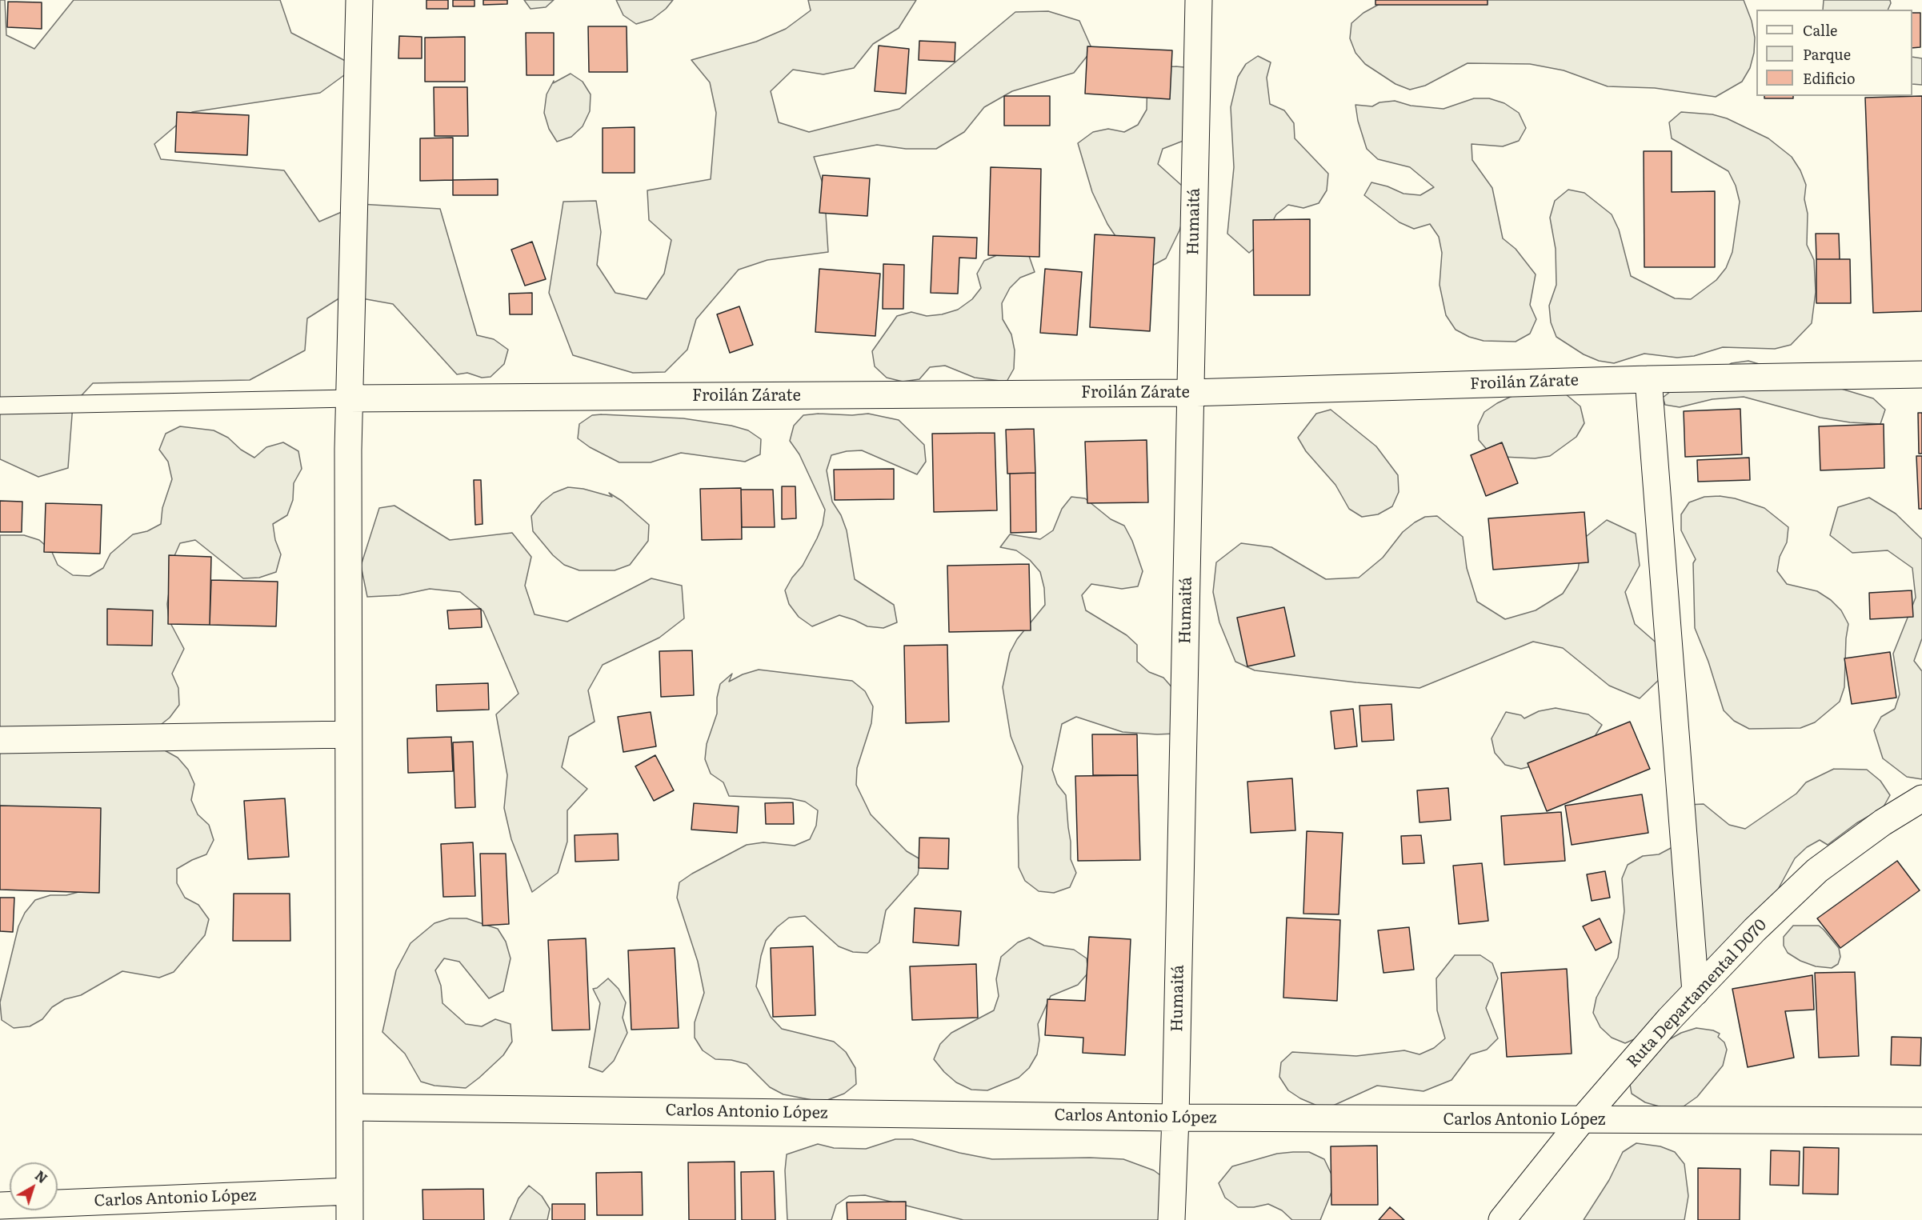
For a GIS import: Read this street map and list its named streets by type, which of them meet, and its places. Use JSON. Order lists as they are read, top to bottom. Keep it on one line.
{"streets":{"street":["Humaitá","Froilán Zárate","Ruta Departamental D070","Carlos Antonio López"]},"crossings":[["Humaitá","Froilán Zárate"],["Humaitá","Carlos Antonio López"],["Ruta Departamental D070","Carlos Antonio López"]],"legend":["Calle","Parque","Edificio"],"north":"top right"}
